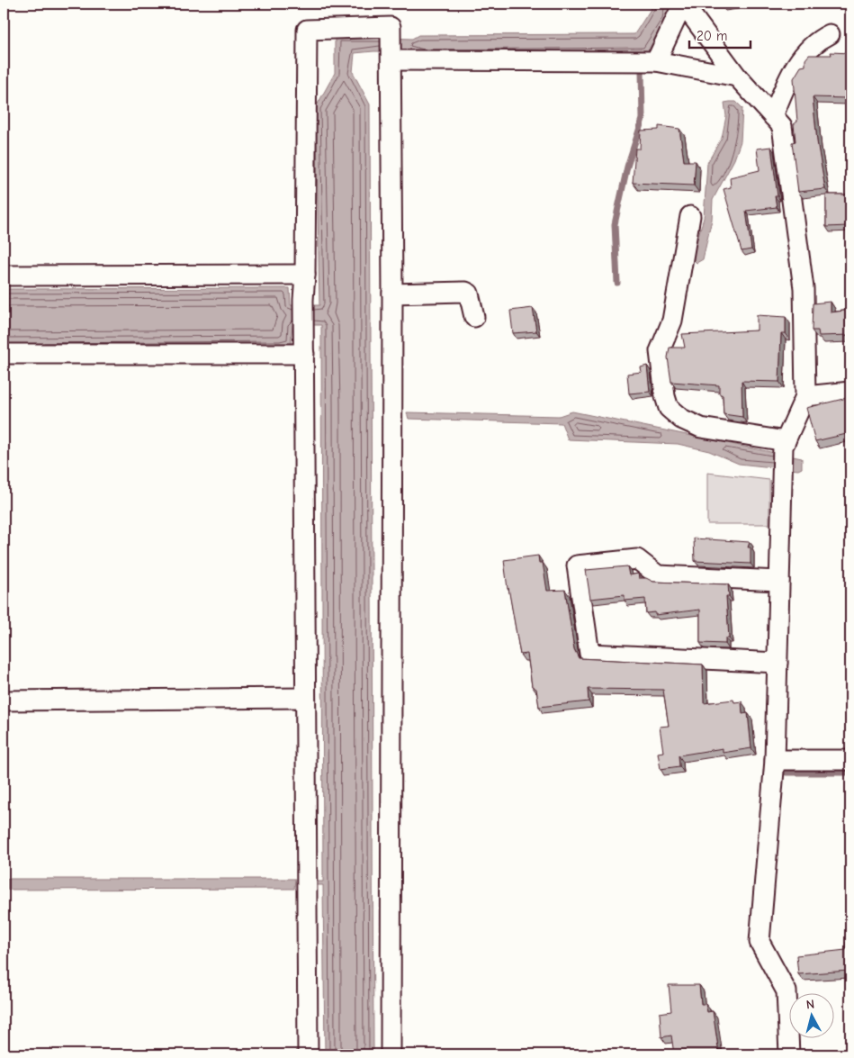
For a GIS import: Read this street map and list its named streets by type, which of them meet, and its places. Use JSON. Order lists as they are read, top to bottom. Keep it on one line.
{"scale_bar":"20 m","north":"top"}
